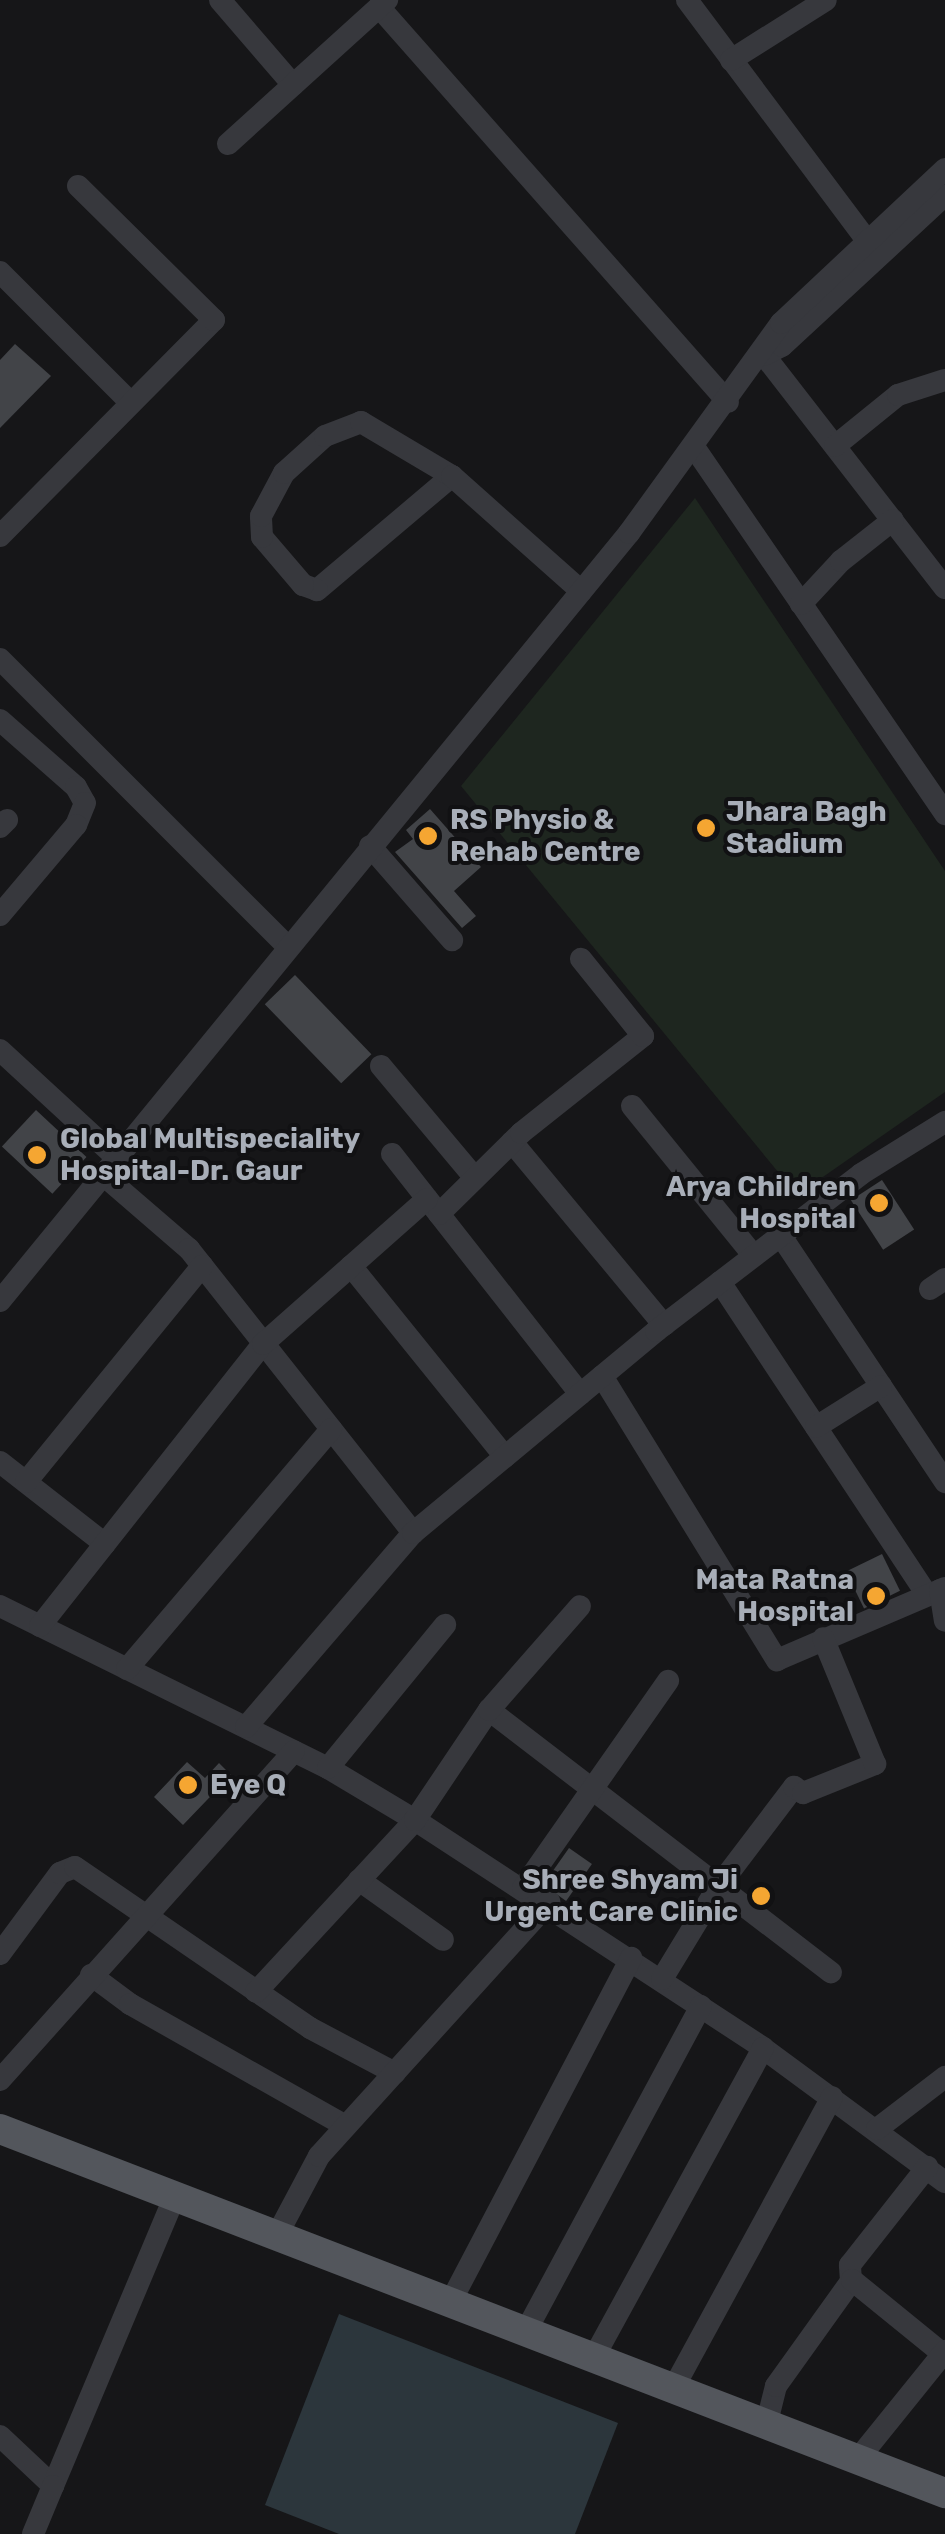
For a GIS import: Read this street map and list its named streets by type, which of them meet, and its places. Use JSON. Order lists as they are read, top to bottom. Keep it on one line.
{"places":["Jhara Bagh Stadium","RS Physio & Rehab Centre","Global Multispeciality Hospital-Dr. Gaur","Arya Children Hospital","Mata Ratna Hospital","Eye Q","Shree Shyam Ji Urgent Care Clinic"]}
